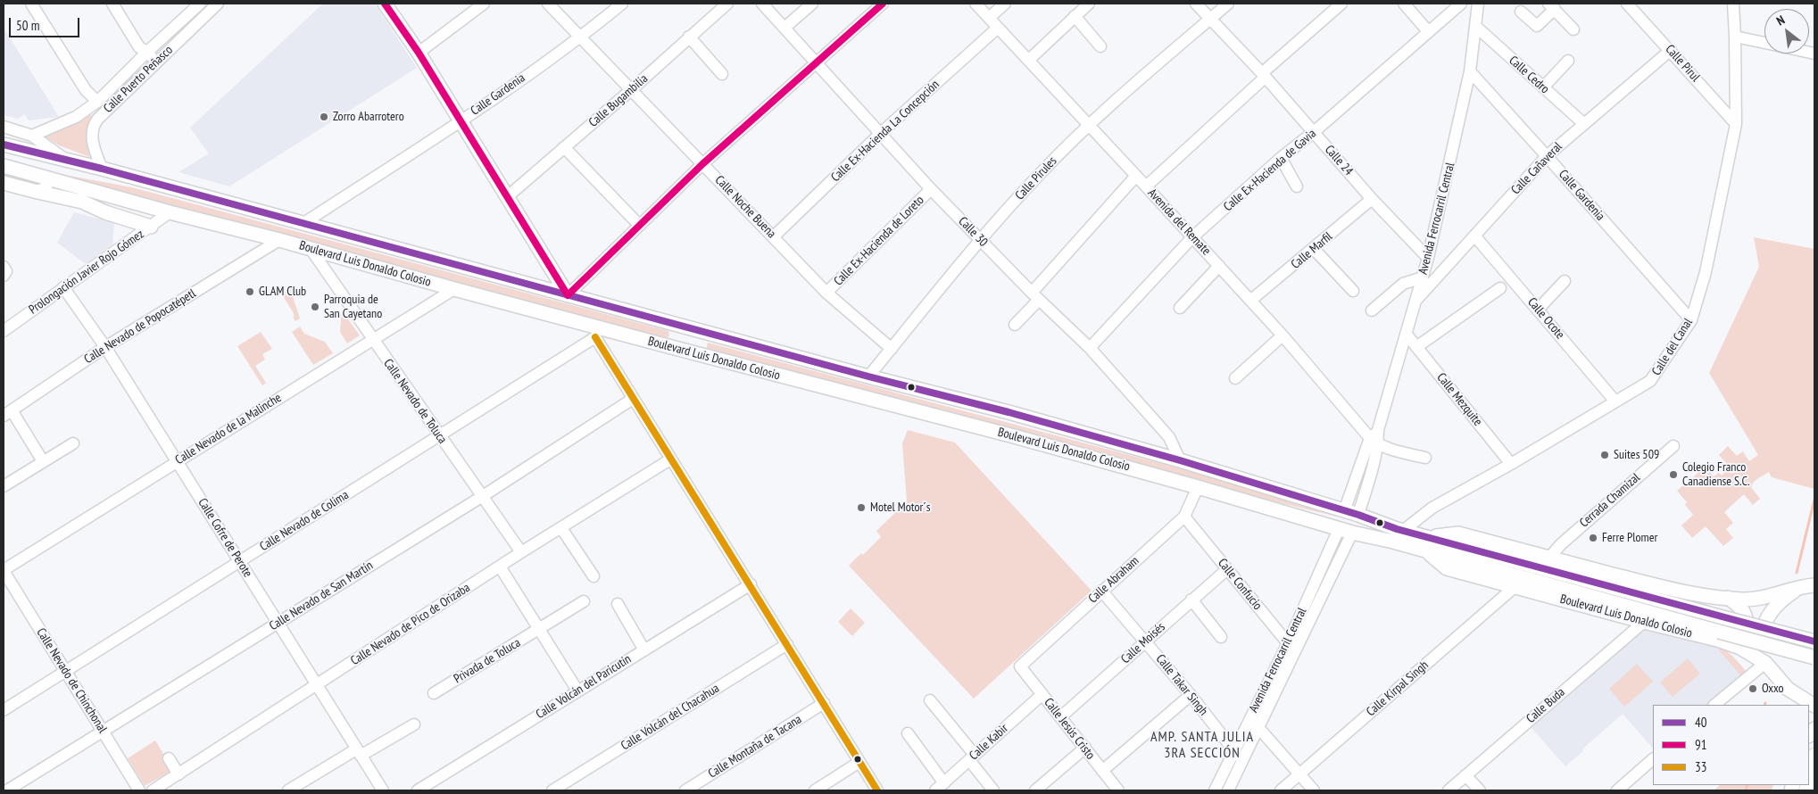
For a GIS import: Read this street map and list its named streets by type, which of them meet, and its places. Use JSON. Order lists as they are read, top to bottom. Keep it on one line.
{"streets":{"main road":["Boulevard Luis Donaldo Colosio"],"street":["Calle Pirul","Calle Cedro","Calle Puerto Peñasco","Calle Gardenia","Calle Bugambilia","Calle Ex-Hacienda La Concepción","Calle 24","Calle Cañaveral","Calle Ex-Hacienda de Gavia","Calle Pirules","Calle Noche Buena","Avenida Ferrocarril Central","Avenida del Remate","Calle 30","Calle Ex-Hacienda de Loreto","Calle Marfil","Prolongación Javier Rojo Gómez","Calle Ocote","Calle Nevado de Popocatépetl","Calle del Canal","Calle Mezquite","Calle Nevado de Toluca","Calle Nevado de la Malinche","Cerrada Chamizal","Calle Nevado de Colima","Calle Cofre de Perote","Calle Abraham","Calle Confucio","Calle Nevado de San Martín","Calle Nevado de Pico de Orizaba","Calle Moisés","Privada de Toluca","Calle Nevado de Chinchonal","Calle Takar Singh","Calle Volcán del Paricutín","Calle Kirpal Singh","Calle Buda","Calle Volcán del Chacahua","Calle Jesús Cristo","Calle Kabir","Calle Montaña de Tacana"]},"crossings":[["Calle Pirul","Calle Cañaveral"],["Calle Pirul","Calle del Canal"],["Calle Cedro","Calle Cañaveral"],["Calle Cedro","Avenida Ferrocarril Central"],["Calle Puerto Peñasco","Boulevard Luis Donaldo Colosio"],["Calle Gardenia","Calle Cañaveral"],["Calle Gardenia","Calle Noche Buena"],["Calle Gardenia","Avenida Ferrocarril Central"],["Calle Gardenia","Boulevard Luis Donaldo Colosio"],["Calle Gardenia","Calle del Canal"],["Calle Bugambilia","Calle Noche Buena"],["Calle Ex-Hacienda La Concepción","Calle Noche Buena"],["Calle Ex-Hacienda La Concepción","Avenida del Remate"],["Calle Ex-Hacienda La Concepción","Calle 30"],["Calle 24","Calle Ex-Hacienda de Gavia"],["Calle 24","Calle Pirules"],["Calle 24","Avenida Ferrocarril Central"],["Calle 24","Calle Marfil"],["Calle Cañaveral","Avenida Ferrocarril Central"],["Calle Cañaveral","Calle Ocote"],["Calle Ex-Hacienda de Gavia","Avenida del Remate"],["Calle Ex-Hacienda de Gavia","Calle 30"],["Calle Pirules","Calle Noche Buena"],["Calle Pirules","Avenida del Remate"],["Calle Pirules","Calle 30"],["Calle Pirules","Boulevard Luis Donaldo Colosio"],["Calle Noche Buena","Calle Ex-Hacienda de Loreto"],["Avenida Ferrocarril Central","Avenida del Remate"],["Avenida Ferrocarril Central","Boulevard Luis Donaldo Colosio"],["Avenida Ferrocarril Central","Calle Mezquite"],["Avenida Ferrocarril Central","Calle Confucio"],["Avenida Ferrocarril Central","Calle Takar Singh"],["Avenida del Remate","Calle Marfil"],["Calle 30","Calle Ex-Hacienda de Loreto"],["Calle 30","Boulevard Luis Donaldo Colosio"],["Boulevard Luis Donaldo Colosio","Prolongación Javier Rojo Gómez"],["Boulevard Luis Donaldo Colosio","Calle Nevado de Popocatépetl"],["Boulevard Luis Donaldo Colosio","Calle del Canal"],["Boulevard Luis Donaldo Colosio","Calle Nevado de Toluca"],["Boulevard Luis Donaldo Colosio","Calle Nevado de la Malinche"],["Boulevard Luis Donaldo Colosio","Cerrada Chamizal"],["Boulevard Luis Donaldo Colosio","Calle Nevado de Colima"],["Boulevard Luis Donaldo Colosio","Calle Abraham"],["Boulevard Luis Donaldo Colosio","Calle Kirpal Singh"],["Boulevard Luis Donaldo Colosio","Calle Buda"],["Prolongación Javier Rojo Gómez","Calle Cofre de Perote"],["Calle Ocote","Calle del Canal"],["Calle Nevado de Popocatépetl","Calle Cofre de Perote"],["Calle del Canal","Calle Mezquite"],["Calle Nevado de Toluca","Calle Nevado de la Malinche"],["Calle Nevado de Toluca","Calle Nevado de Colima"],["Calle Nevado de Toluca","Calle Nevado de San Martín"],["Calle Nevado de Toluca","Calle Nevado de Pico de Orizaba"],["Calle Nevado de la Malinche","Calle Cofre de Perote"],["Calle Nevado de la Malinche","Calle Nevado de Chinchonal"],["Calle Nevado de Colima","Calle Cofre de Perote"],["Calle Nevado de Colima","Calle Nevado de Chinchonal"],["Calle Cofre de Perote","Calle Nevado de San Martín"],["Calle Cofre de Perote","Calle Nevado de Pico de Orizaba"],["Calle Abraham","Calle Confucio"],["Calle Abraham","Calle Takar Singh"],["Calle Abraham","Calle Jesús Cristo"],["Calle Confucio","Calle Moisés"],["Calle Nevado de San Martín","Calle Nevado de Chinchonal"],["Calle Moisés","Calle Takar Singh"],["Calle Moisés","Calle Jesús Cristo"],["Calle Jesús Cristo","Calle Kabir"]],"districts":["AMP. SANTA JULIA 3RA SECCIÓN"],"places":["Zorro Abarrotero","GLAM Club","Parroquia de San Cayetano","Suites 509","Colegio Franco Canadiense S.C.","Motel Motor´s","Ferre Plomer","Oxxo"],"lines":["transit line 91","transit line 40","transit line 33"],"legend":["40","91","33"],"scale_bar":"50 m","north":"top left"}
